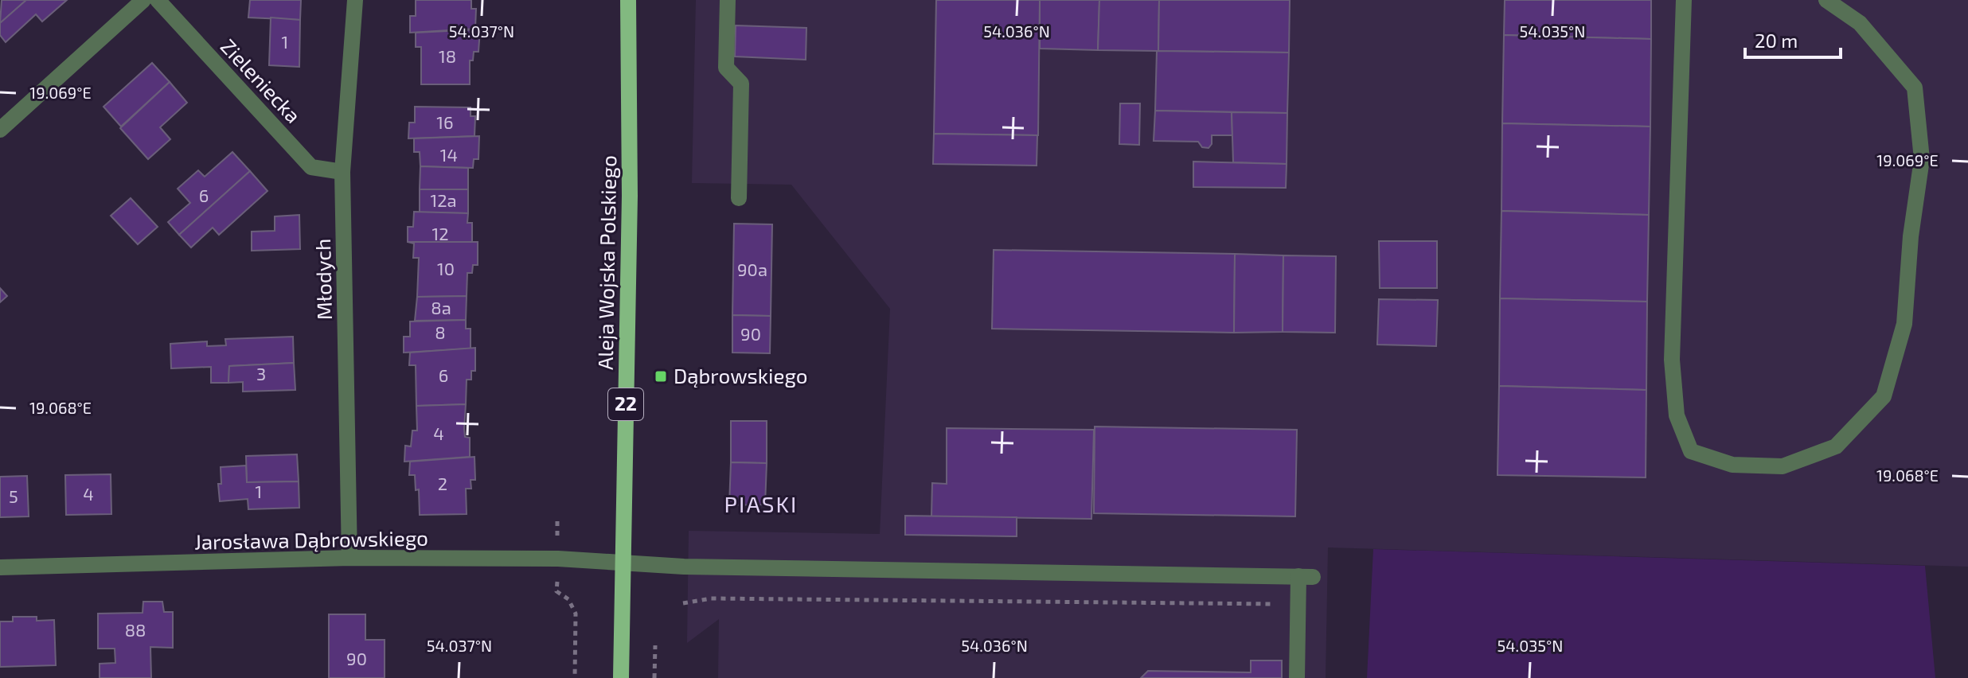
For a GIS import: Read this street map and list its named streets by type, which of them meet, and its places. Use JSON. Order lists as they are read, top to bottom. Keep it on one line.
{"streets":{"main road":["Aleja Wojska Polskiego","22"],"street":["Zieleniecka","Młodych","Jarosława Dąbrowskiego"]},"crossings":[["Zieleniecka","Młodych"],["Aleja Wojska Polskiego","Jarosława Dąbrowskiego"],["Młodych","Jarosława Dąbrowskiego"]],"districts":["PIASKI"],"places":{"transit":["Dąbrowskiego"]},"house_numbers":["1","18","16","14","6","12a","12","10","90a","8a","8","90","3","6","4","2","1","4","5","88","90"],"scale_bar":"20 m","coordinates":["54.037°N","54.036°N","54.035°N","19.069°E","19.068°E"]}
